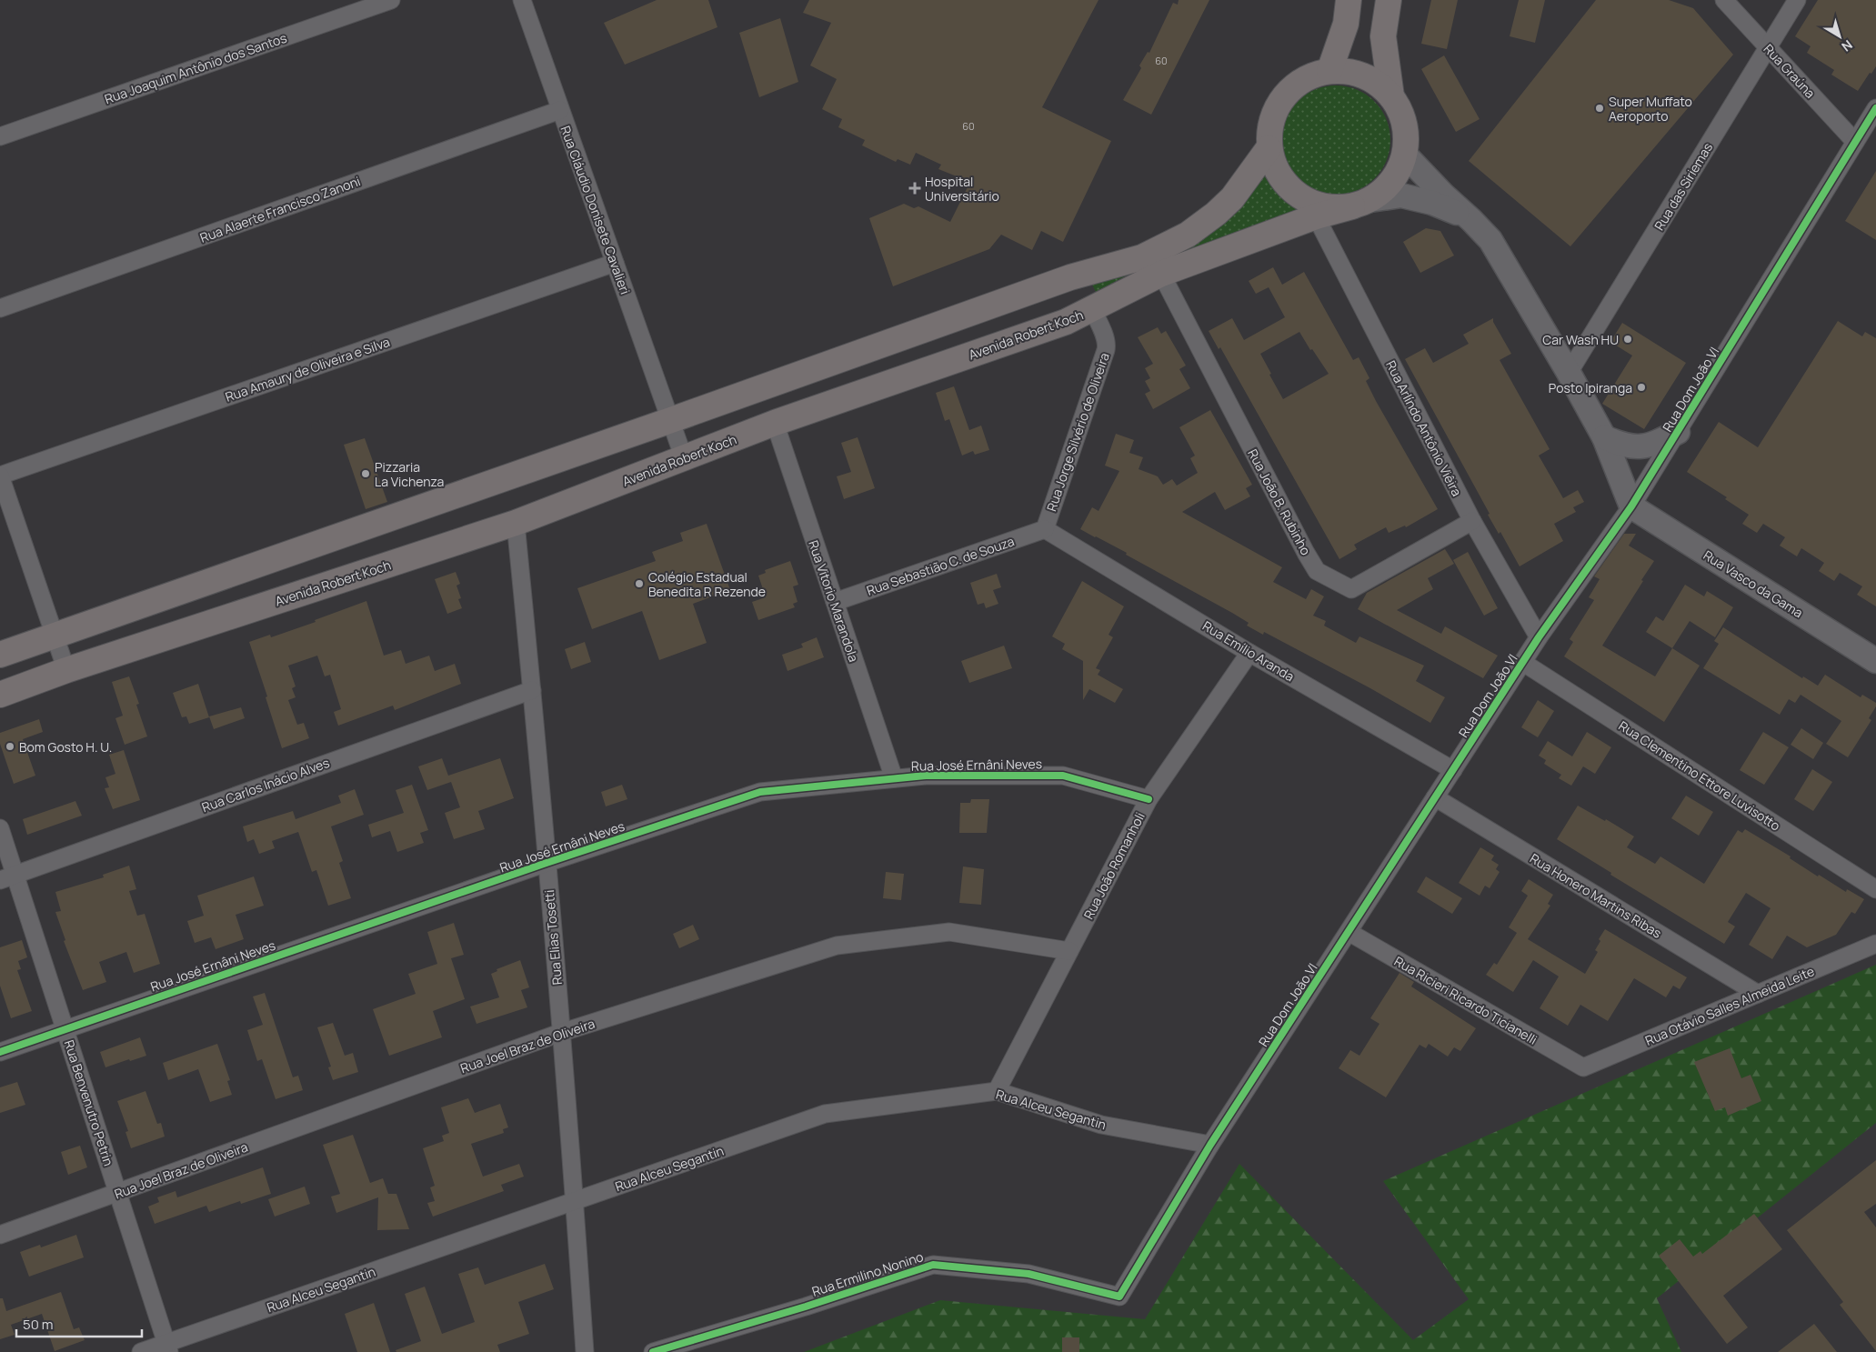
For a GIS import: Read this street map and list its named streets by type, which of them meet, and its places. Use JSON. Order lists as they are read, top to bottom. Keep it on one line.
{"streets":{"main road":["Avenida Robert Koch"],"street":["Rua Joaquim Antônio dos Santos","Rua Graúna","Rua das Siriemas","Rua Alaerte Francisco Zanoni","Rua Cláudio Donisete Cavalieri","Rua Amaury de Oliveira e Silva","Rua Dom João VI","Rua Arlíndo Antônio Viêira","Rua Jorge Silvério de Oliveira","Rua João B. Rubinho","Rua Sebastião C. de Souza","Rua Vasco da Gama","Rua Vitorio Marandola","Rua Emílio Aranda","Rua José Ernâni Neves","Rua Clementino Ettore Luvisotto","Rua Carlos Inácio Alves","Rua João Romanholi","Rua Honero Martins Ribas","Rua Elias Tosetti","Rua Ricieri Ricardo Ticianelli","Rua Otávio Salles Almeida Leite","Rua Joel Braz de Oliveira","Rua Benvenutro Petrin","Rua Alceu Segantin","Rua Ermilino Nonino"]},"crossings":[["Rua Graúna","Rua das Siriemas"],["Rua Graúna","Rua Dom João VI"],["Rua das Siriemas","Avenida Robert Koch"],["Rua Alaerte Francisco Zanoni","Rua Cláudio Donisete Cavalieri"],["Rua Cláudio Donisete Cavalieri","Avenida Robert Koch"],["Rua Cláudio Donisete Cavalieri","Rua Amaury de Oliveira e Silva"],["Avenida Robert Koch","Rua Dom João VI"],["Avenida Robert Koch","Rua Arlíndo Antônio Viêira"],["Avenida Robert Koch","Rua Jorge Silvério de Oliveira"],["Avenida Robert Koch","Rua João B. Rubinho"],["Avenida Robert Koch","Rua Vasco da Gama"],["Avenida Robert Koch","Rua Vitorio Marandola"],["Avenida Robert Koch","Rua Elias Tosetti"],["Rua Dom João VI","Rua Arlíndo Antônio Viêira"],["Rua Dom João VI","Rua Vasco da Gama"],["Rua Dom João VI","Rua Emílio Aranda"],["Rua Dom João VI","Rua Clementino Ettore Luvisotto"],["Rua Dom João VI","Rua Honero Martins Ribas"],["Rua Dom João VI","Rua Ricieri Ricardo Ticianelli"],["Rua Dom João VI","Rua Alceu Segantin"],["Rua Dom João VI","Rua Ermilino Nonino"],["Rua Arlíndo Antônio Viêira","Rua João B. Rubinho"],["Rua Jorge Silvério de Oliveira","Rua Sebastião C. de Souza"],["Rua Jorge Silvério de Oliveira","Rua Emílio Aranda"],["Rua Sebastião C. de Souza","Rua Vitorio Marandola"],["Rua Sebastião C. de Souza","Rua Emílio Aranda"],["Rua Vitorio Marandola","Rua José Ernâni Neves"],["Rua Emílio Aranda","Rua João Romanholi"],["Rua José Ernâni Neves","Rua João Romanholi"],["Rua José Ernâni Neves","Rua Elias Tosetti"],["Rua José Ernâni Neves","Rua Benvenutro Petrin"],["Rua Carlos Inácio Alves","Rua Elias Tosetti"],["Rua Carlos Inácio Alves","Rua Benvenutro Petrin"],["Rua João Romanholi","Rua Joel Braz de Oliveira"],["Rua João Romanholi","Rua Alceu Segantin"],["Rua Honero Martins Ribas","Rua Otávio Salles Almeida Leite"],["Rua Elias Tosetti","Rua Joel Braz de Oliveira"],["Rua Elias Tosetti","Rua Alceu Segantin"],["Rua Ricieri Ricardo Ticianelli","Rua Otávio Salles Almeida Leite"],["Rua Joel Braz de Oliveira","Rua Benvenutro Petrin"],["Rua Benvenutro Petrin","Rua Alceu Segantin"]],"places":{"other":["Super Muffato Aeroporto","Car Wash HU","Posto Ipiranga","Pizzaria La Vichenza","Colégio Estadual Benedita R Rezende","Bom Gosto H. U."],"health":["Hospital Universitário"]},"house_numbers":["60","60"],"scale_bar":"50 m","north":"bottom right"}
